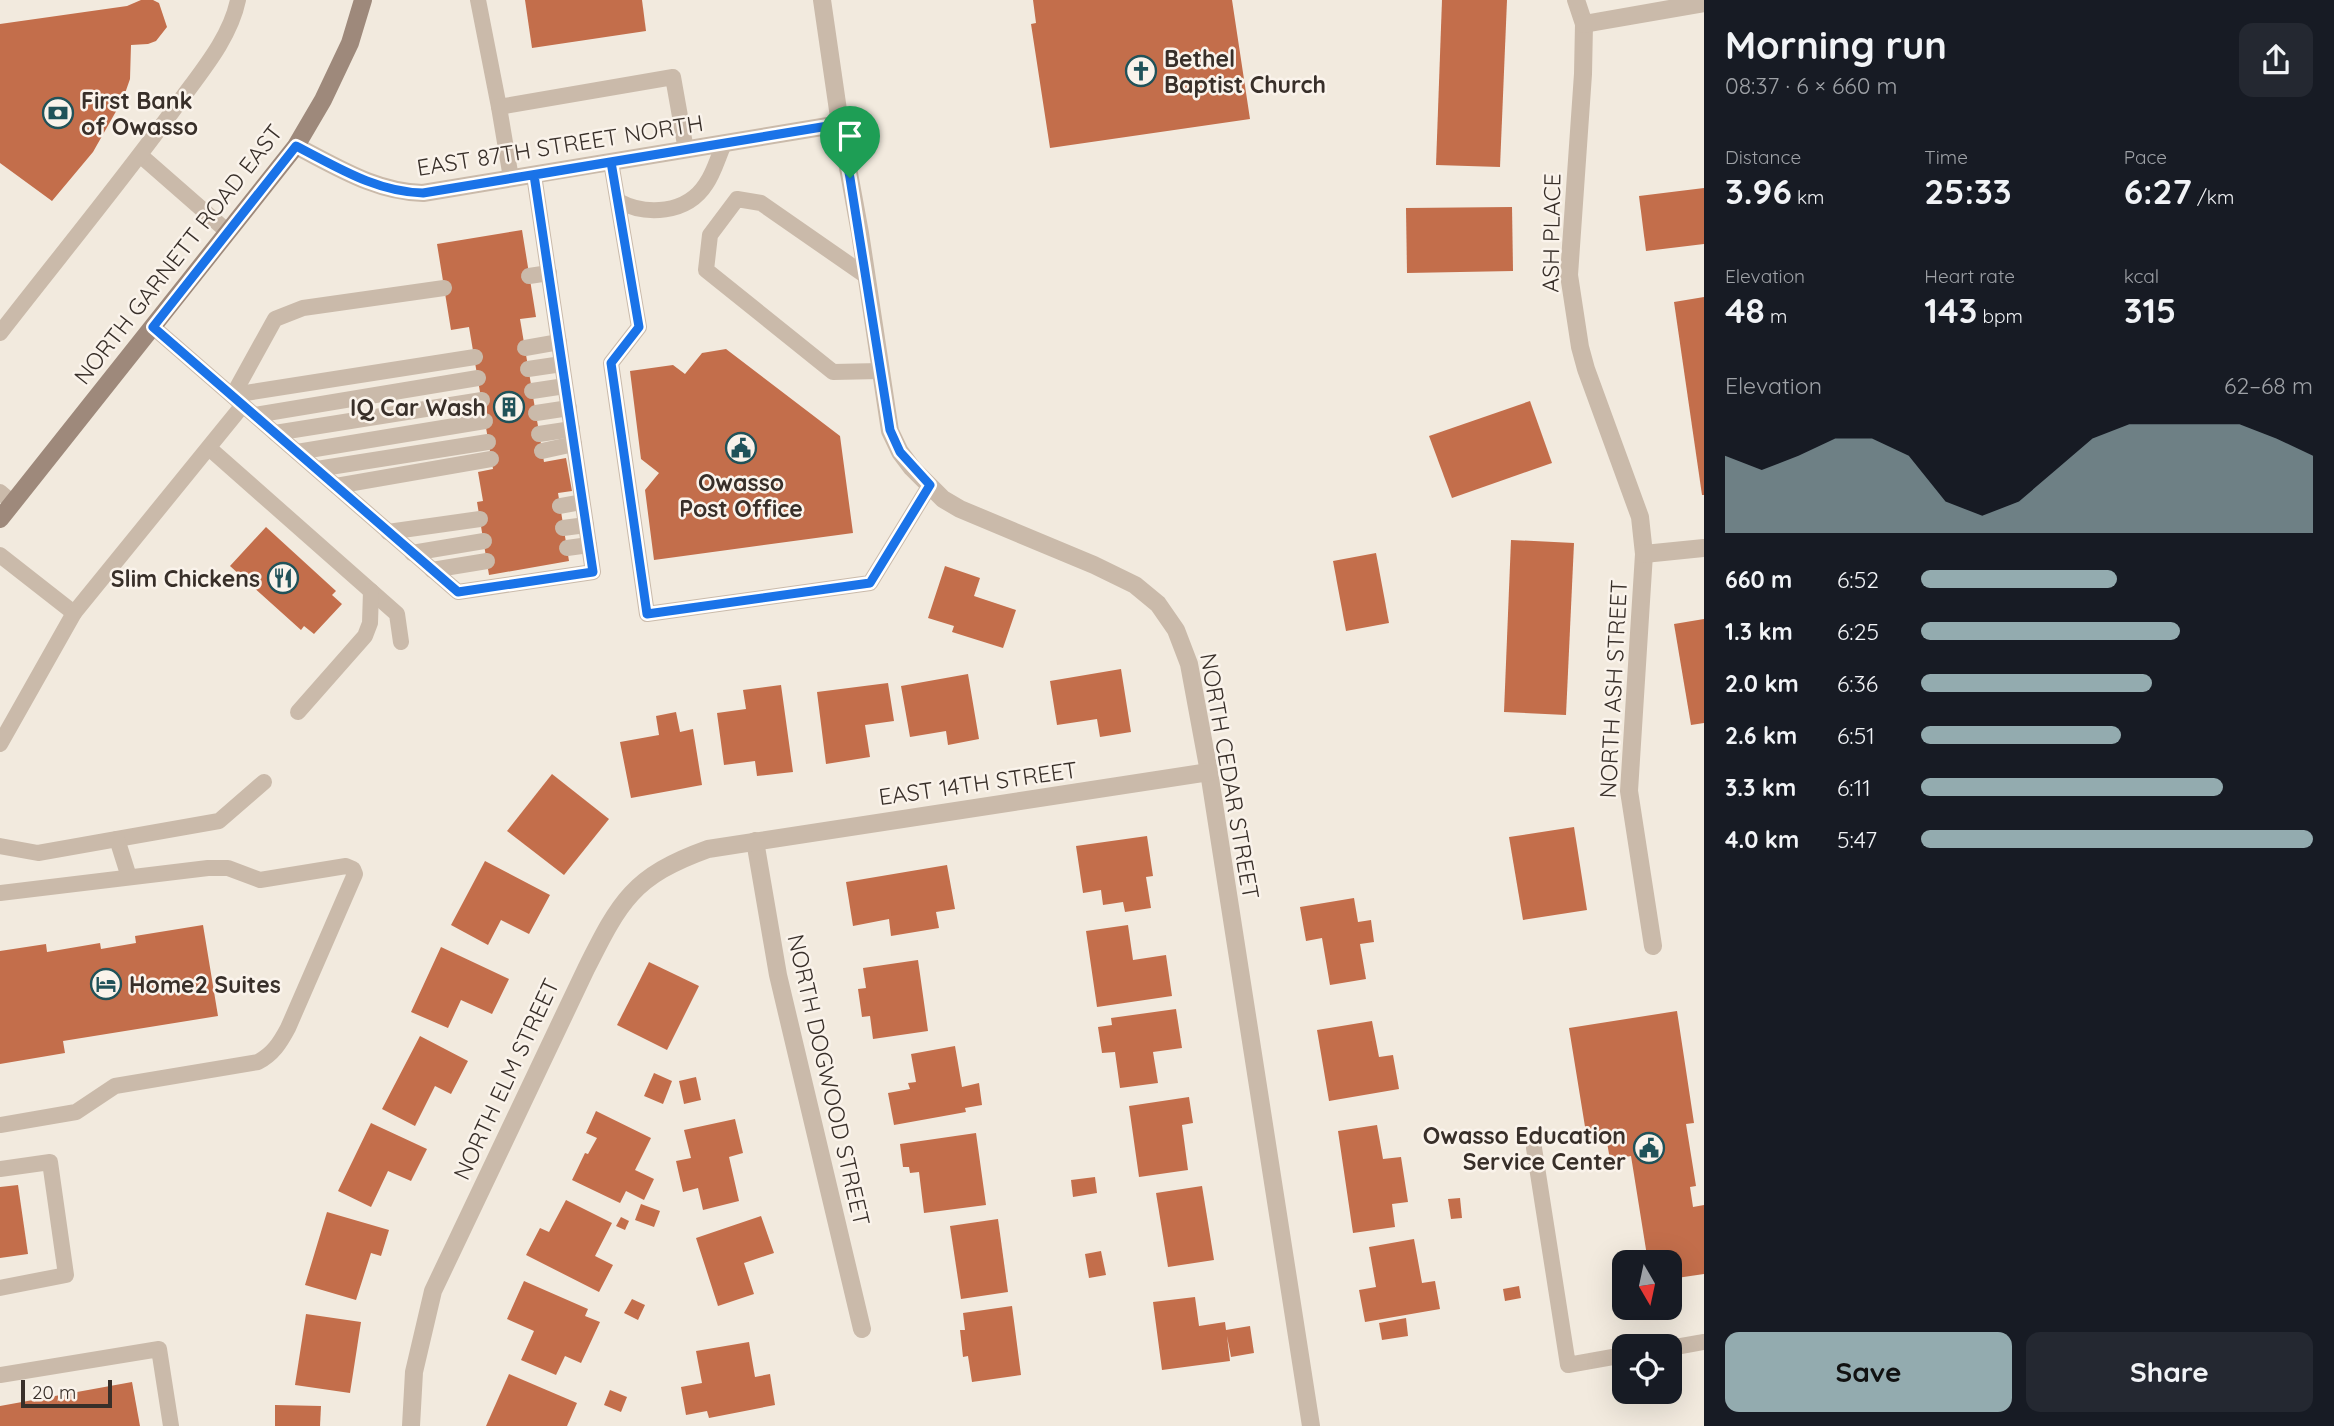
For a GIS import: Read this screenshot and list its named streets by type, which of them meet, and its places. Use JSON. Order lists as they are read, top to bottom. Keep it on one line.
{"streets":{"main road":["NORTH GARNETT ROAD EAST"],"street":["EAST 87TH STREET NORTH","ASH PLACE","NORTH ASH STREET","NORTH CEDAR STREET","EAST 14TH STREET","NORTH ELM STREET","NORTH DOGWOOD STREET"]},"crossings":[["EAST 87TH STREET NORTH","NORTH GARNETT ROAD EAST"],["EAST 87TH STREET NORTH","NORTH CEDAR STREET"],["ASH PLACE","NORTH ASH STREET"],["NORTH CEDAR STREET","EAST 14TH STREET"],["EAST 14TH STREET","NORTH ELM STREET"],["EAST 14TH STREET","NORTH DOGWOOD STREET"],["NORTH ELM STREET","NORTH DOGWOOD STREET"]],"places":{"church":["Bethel Baptist Church"],"bank":["First Bank of Owasso"],"building":["IQ Car Wash"],"public building":["Owasso Post Office","Owasso Education Service Center"],"restaurant":["Slim Chickens"],"hotel":["Home2 Suites"]},"scale_bar":"20 m","north":"bottom","page":{"heading":["Morning run","08:37 · 6 × 660 m"],"stats":[["Distance","3.96 km"],["Time","25:33"],["Pace","6:27 /km"],["Elevation","48 m"],["Heart rate","143 bpm"],["kcal","315"]],"chart":["Elevation","62–68 m"],"list":[{"name":"660 m","note":"6:52"},{"name":"1.3 km","note":"6:25"},{"name":"2.0 km","note":"6:36"},{"name":"2.6 km","note":"6:51"},{"name":"3.3 km","note":"6:11"},{"name":"4.0 km","note":"5:47"}],"buttons":["Save","Share"],"scale":"20 m"}}
